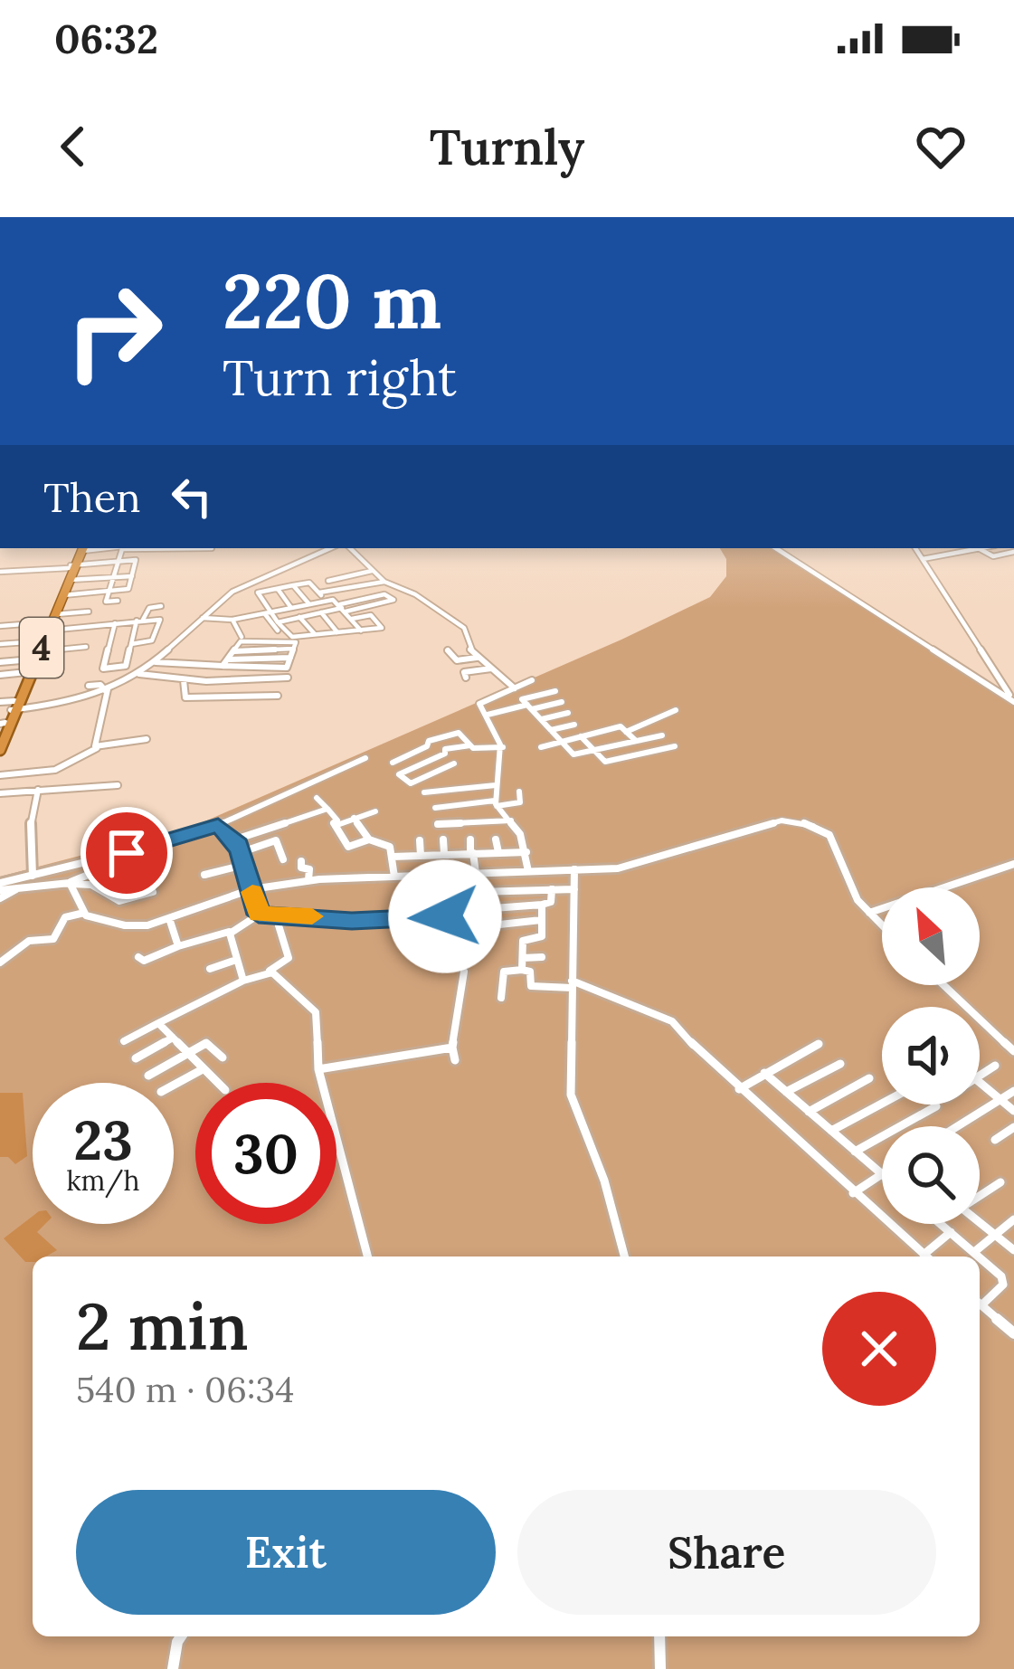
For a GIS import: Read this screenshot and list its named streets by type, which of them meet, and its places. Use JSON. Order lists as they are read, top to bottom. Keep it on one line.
{"streets":{"highway":["4"]},"north":"top left","page":{"status":"06:32","header":"Turnly","turn":["220 m","Turn right"],"then":"Then","speed":"23 km/h","limit":"30","heading":["2 min","540 m · 06:34"],"buttons":["Exit","Share"]}}
